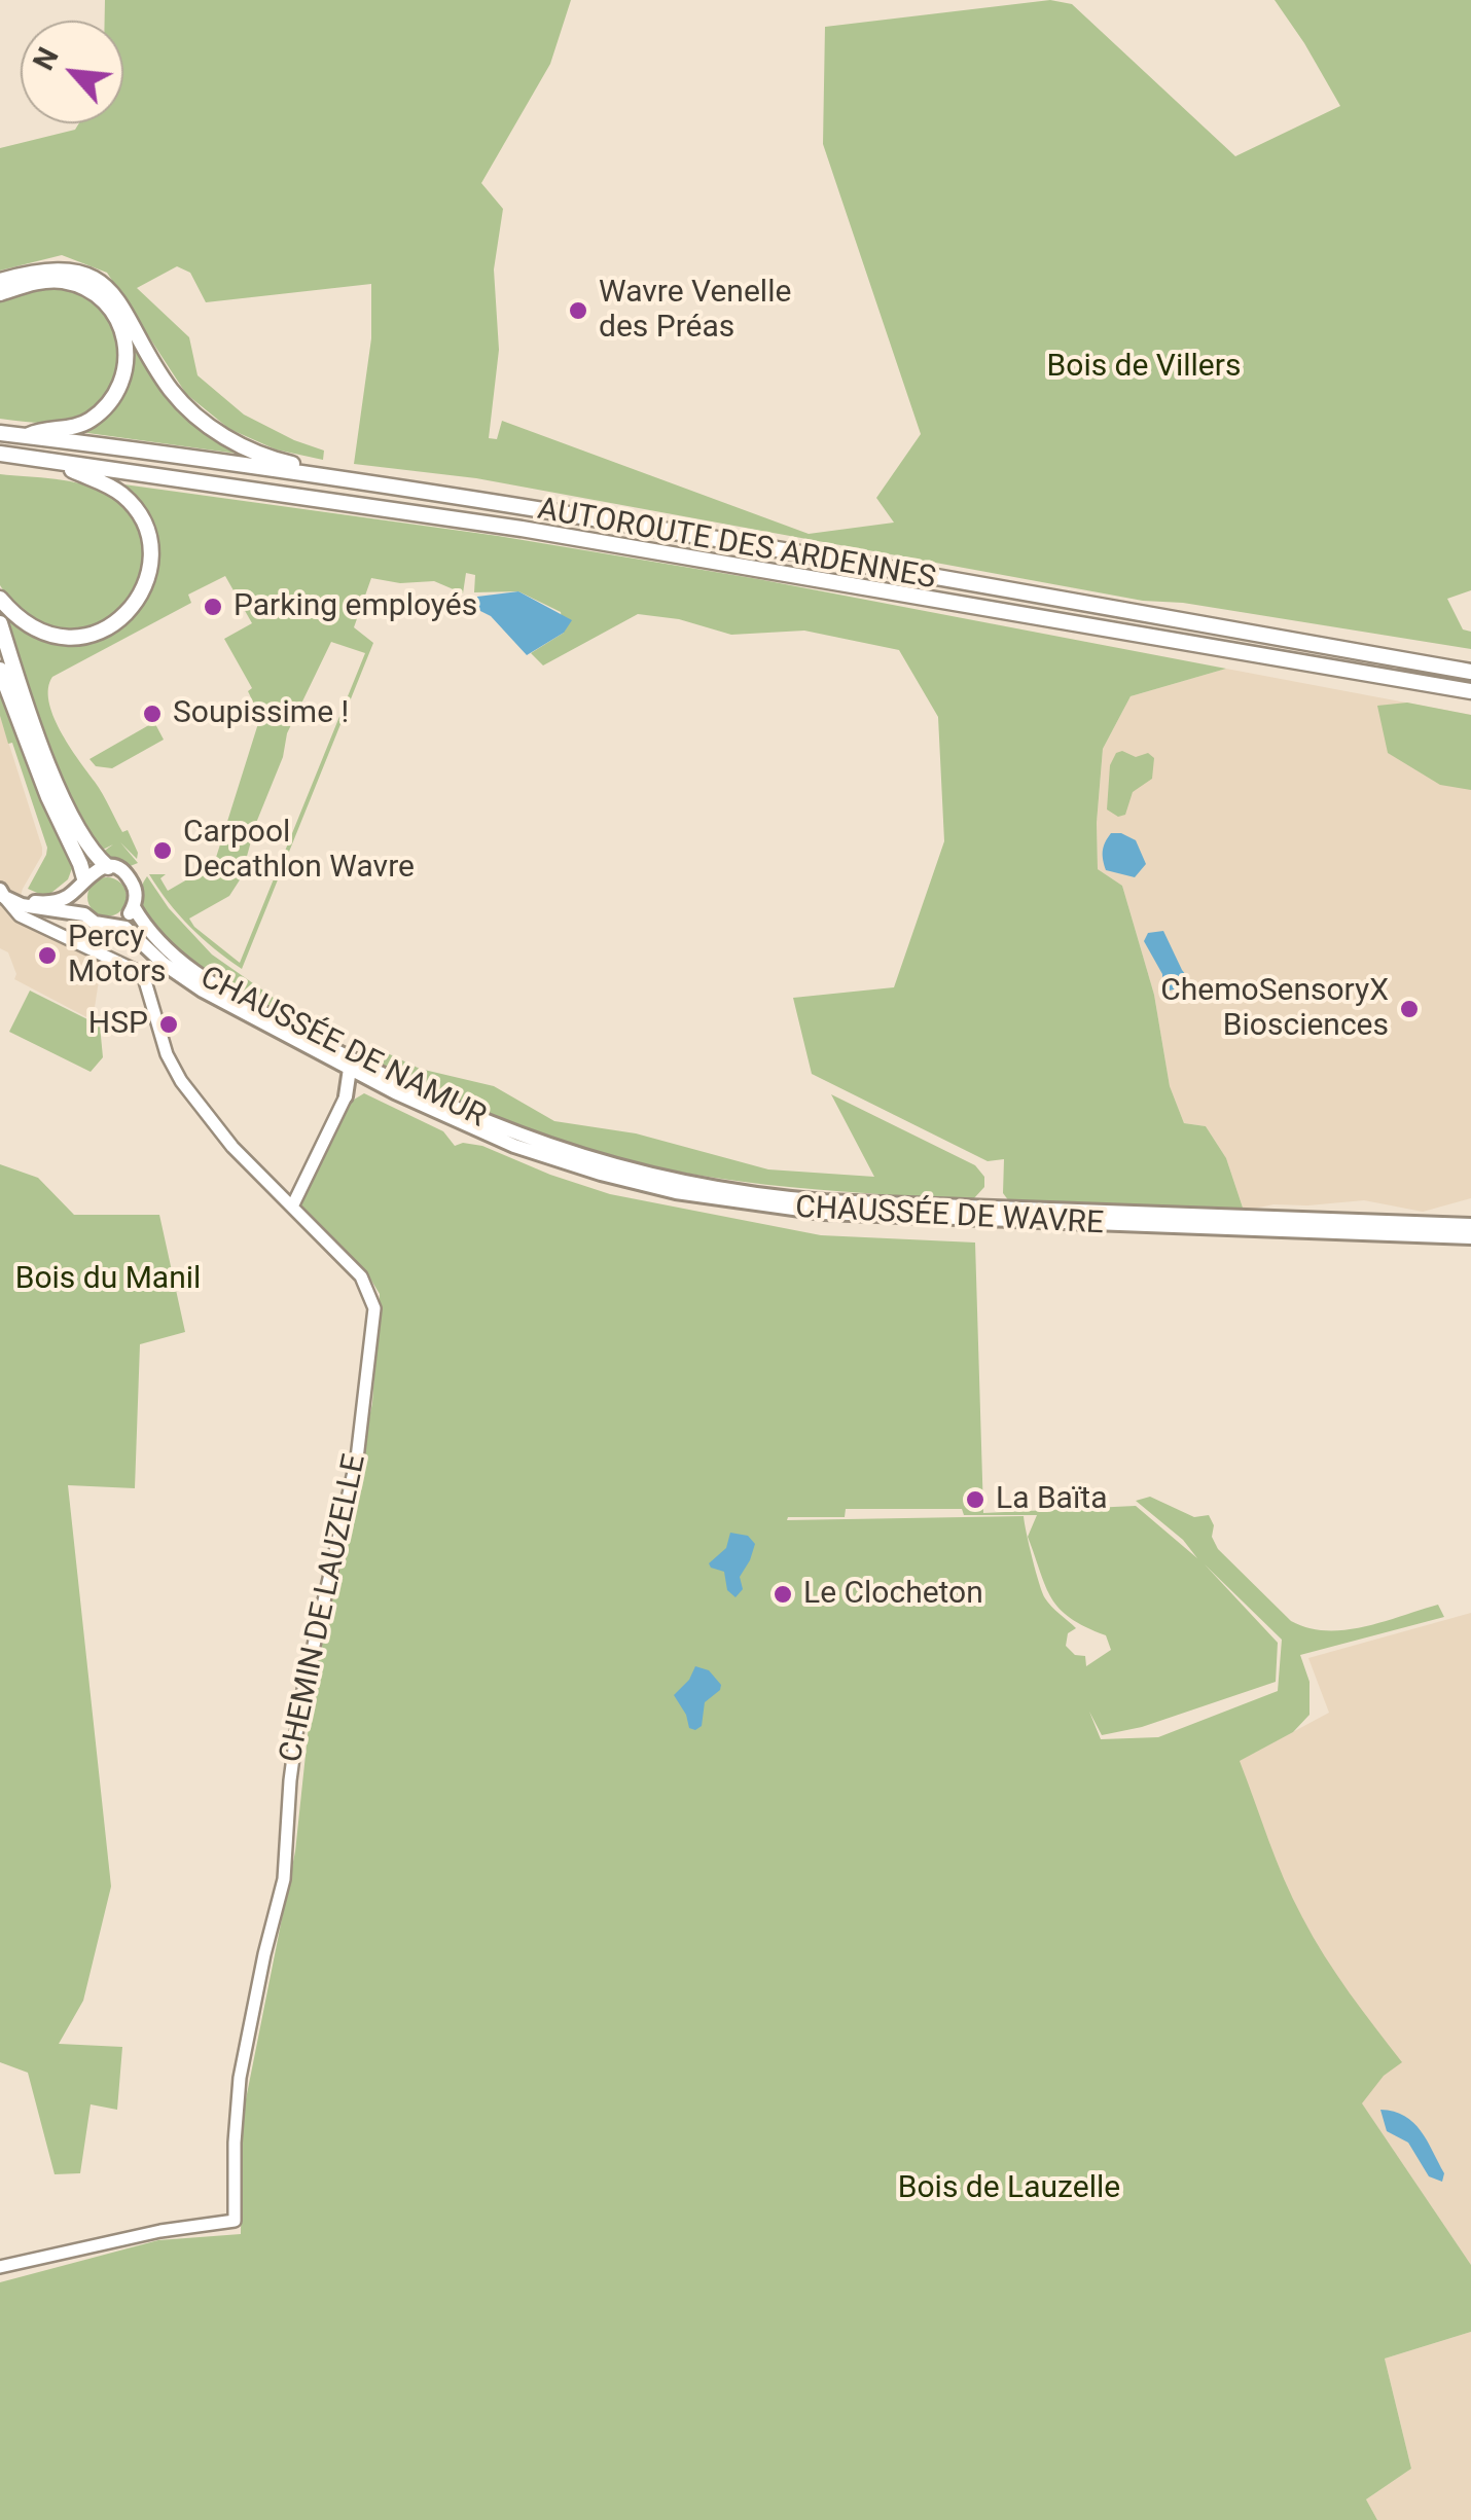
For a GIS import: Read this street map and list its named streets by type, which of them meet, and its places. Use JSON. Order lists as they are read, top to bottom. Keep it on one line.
{"streets":{"highway":["AUTOROUTE DES ARDENNES"],"main road":["CHAUSSÉE DE NAMUR","CHAUSSÉE DE WAVRE"],"street":["CHEMIN DE LAUZELLE"]},"crossings":[["CHAUSSÉE DE NAMUR","CHAUSSÉE DE WAVRE"],["CHAUSSÉE DE NAMUR","CHEMIN DE LAUZELLE"]],"parks":["Bois de Villers","Bois du Manil","Bois de Lauzelle"],"places":["Wavre Venelle des Préas","Parking employés","Soupissime !","Carpool Decathlon Wavre","Percy Motors","ChemoSensoryX Biosciences","HSP","La Baïta","Le Clocheton"],"north":"top left"}
